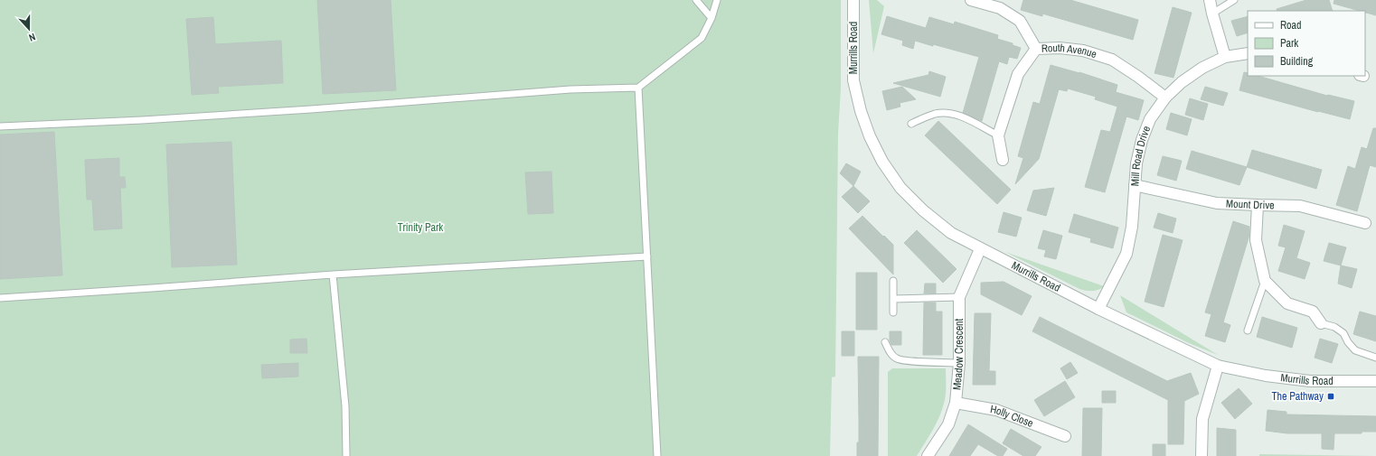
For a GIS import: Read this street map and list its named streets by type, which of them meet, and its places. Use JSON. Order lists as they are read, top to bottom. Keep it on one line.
{"streets":{"street":["Murrills Road","Routh Avenue","Mill Road Drive","Mount Drive","Meadow Crescent","Holly Close"]},"crossings":[["Murrills Road","Mill Road Drive"],["Murrills Road","Meadow Crescent"],["Routh Avenue","Mill Road Drive"],["Mill Road Drive","Mount Drive"],["Meadow Crescent","Holly Close"]],"parks":["Trinity Park"],"places":{"transit":["The Pathway"]},"legend":["Road","Park","Building"],"north":"bottom"}
